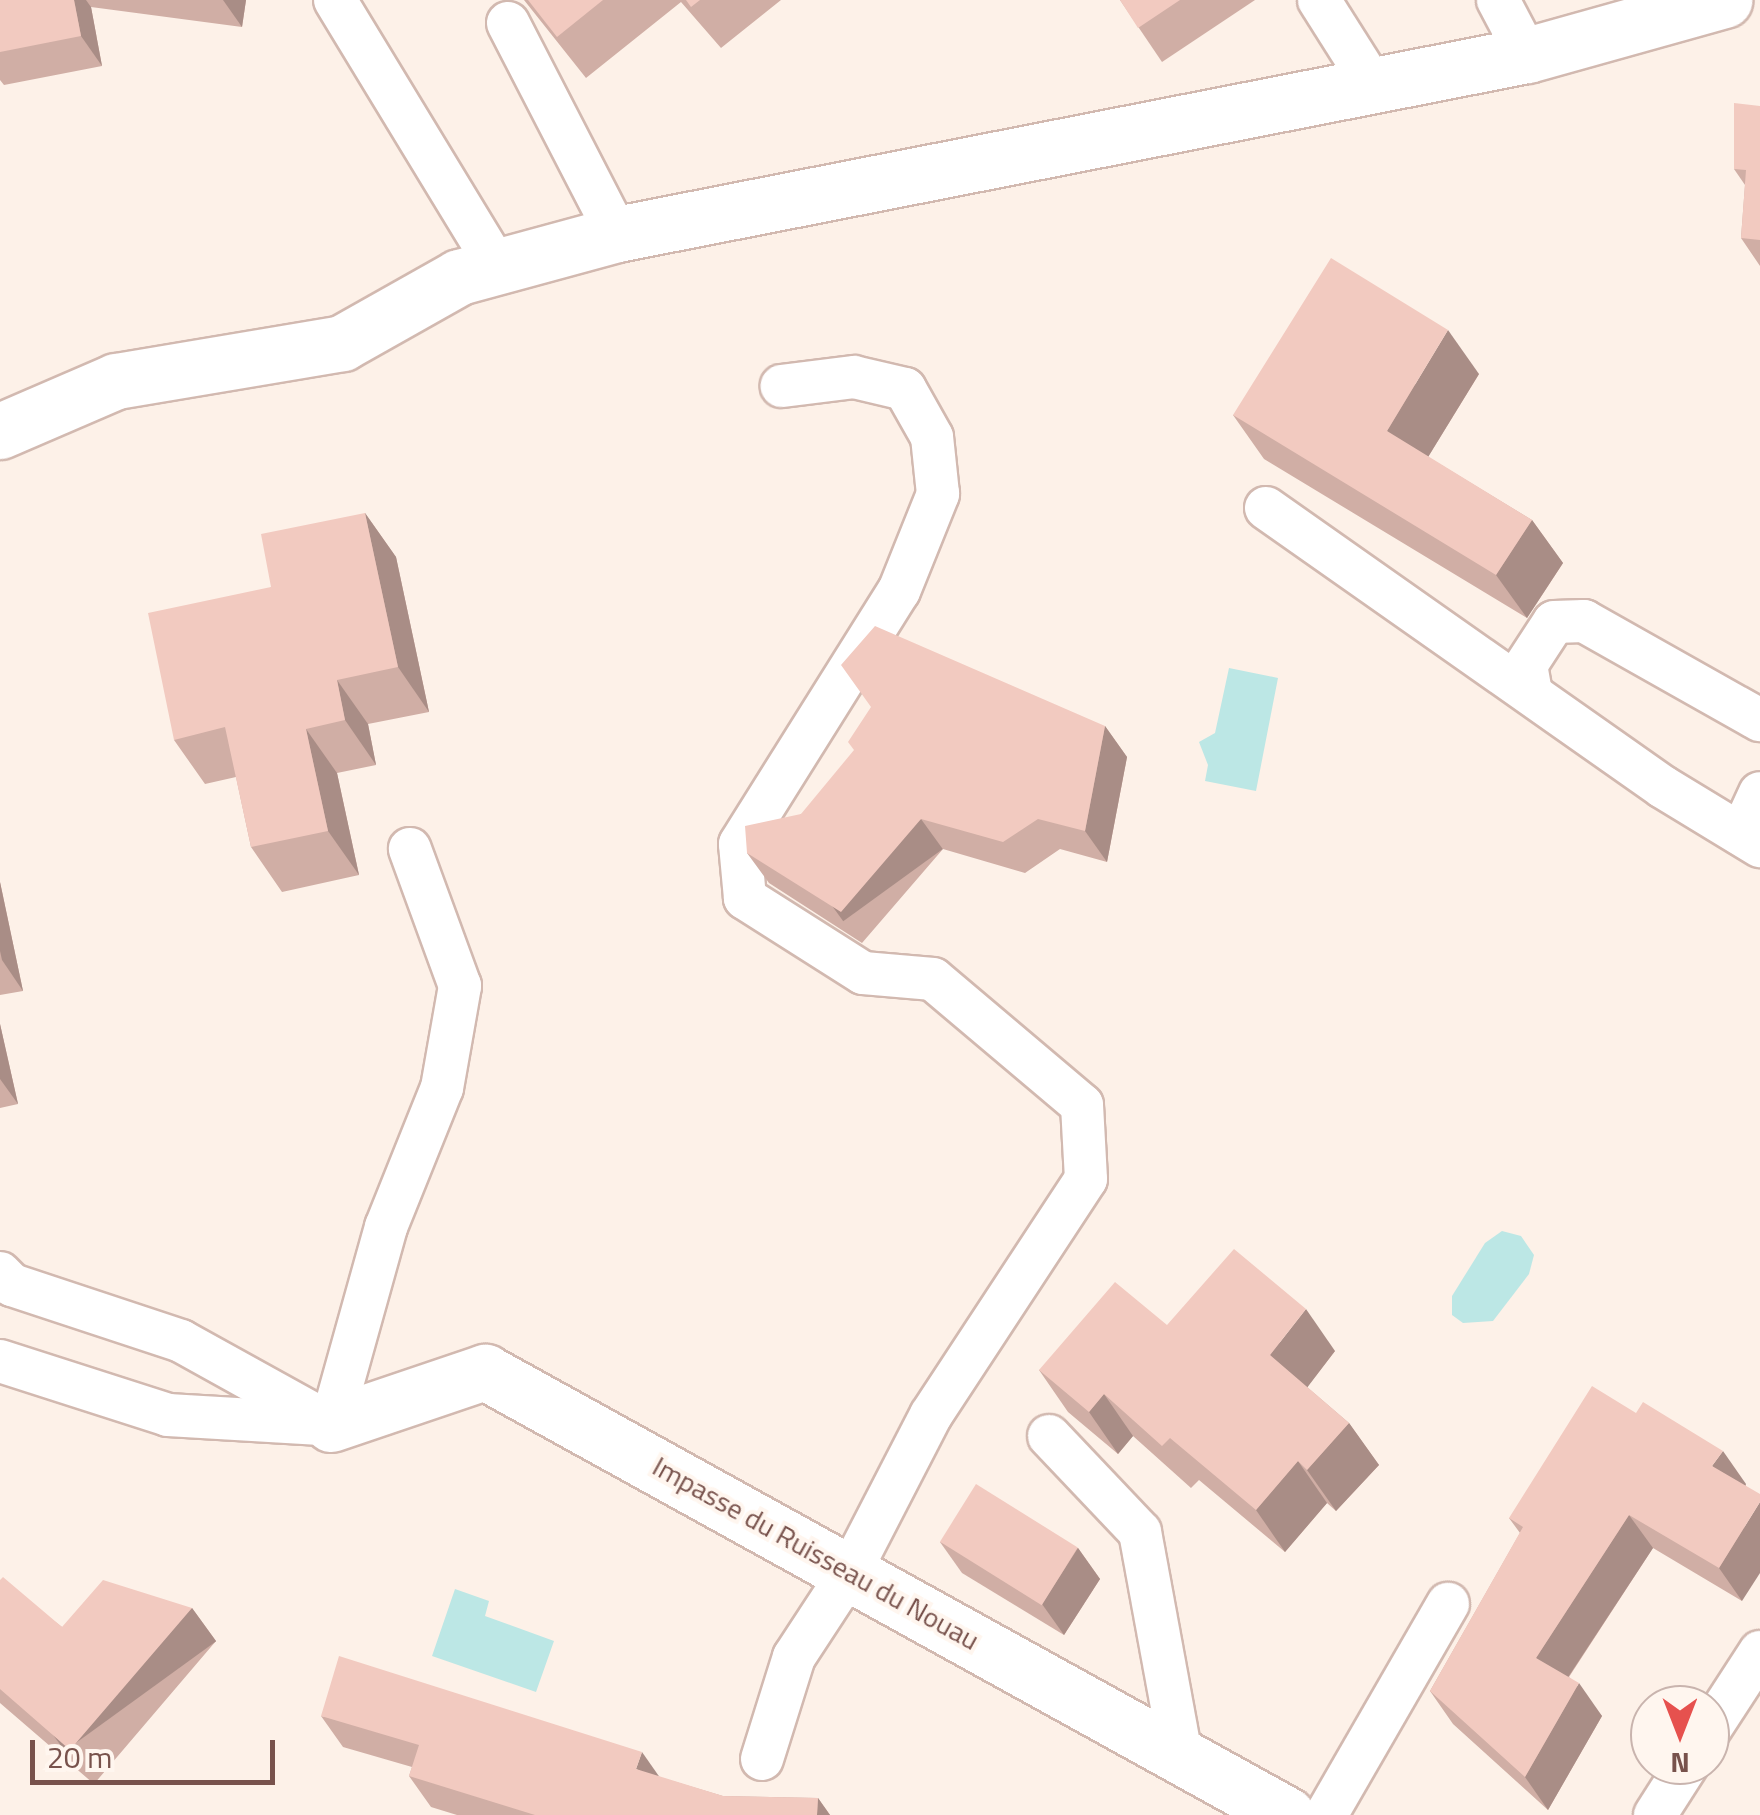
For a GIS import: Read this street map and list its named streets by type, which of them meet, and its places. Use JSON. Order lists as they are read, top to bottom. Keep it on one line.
{"streets":{"street":["Impasse du Ruisseau du Nouau"]},"scale_bar":"20 m","north":"bottom"}
